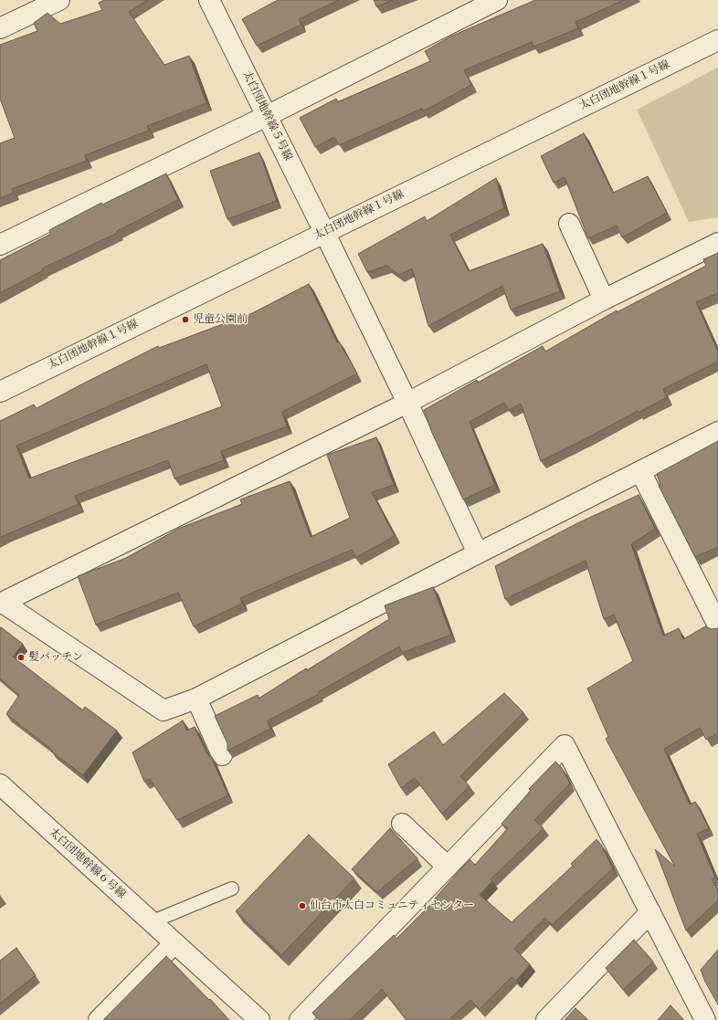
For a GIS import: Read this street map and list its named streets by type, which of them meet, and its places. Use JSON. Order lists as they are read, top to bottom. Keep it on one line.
{"streets":{"street":["太白団地幹線１号線","太白団地幹線５号線","太白団地幹線６号線"]},"crossings":[["太白団地幹線１号線","太白団地幹線５号線"]],"places":["児童公園前","髪パッチン","仙台市太白コミュニティセンター"]}
